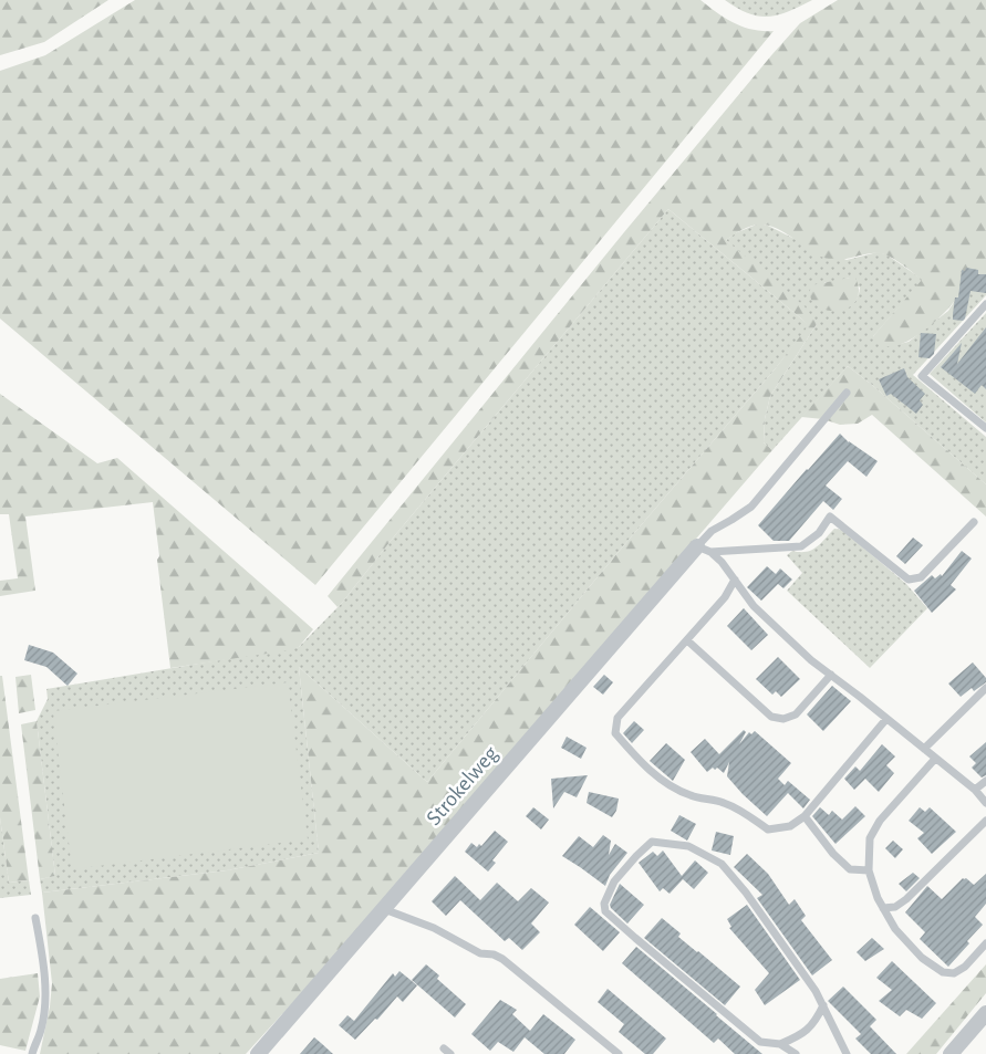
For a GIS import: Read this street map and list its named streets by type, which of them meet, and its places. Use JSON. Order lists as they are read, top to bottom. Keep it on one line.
{"streets":{"street":["Strokelweg"]}}
